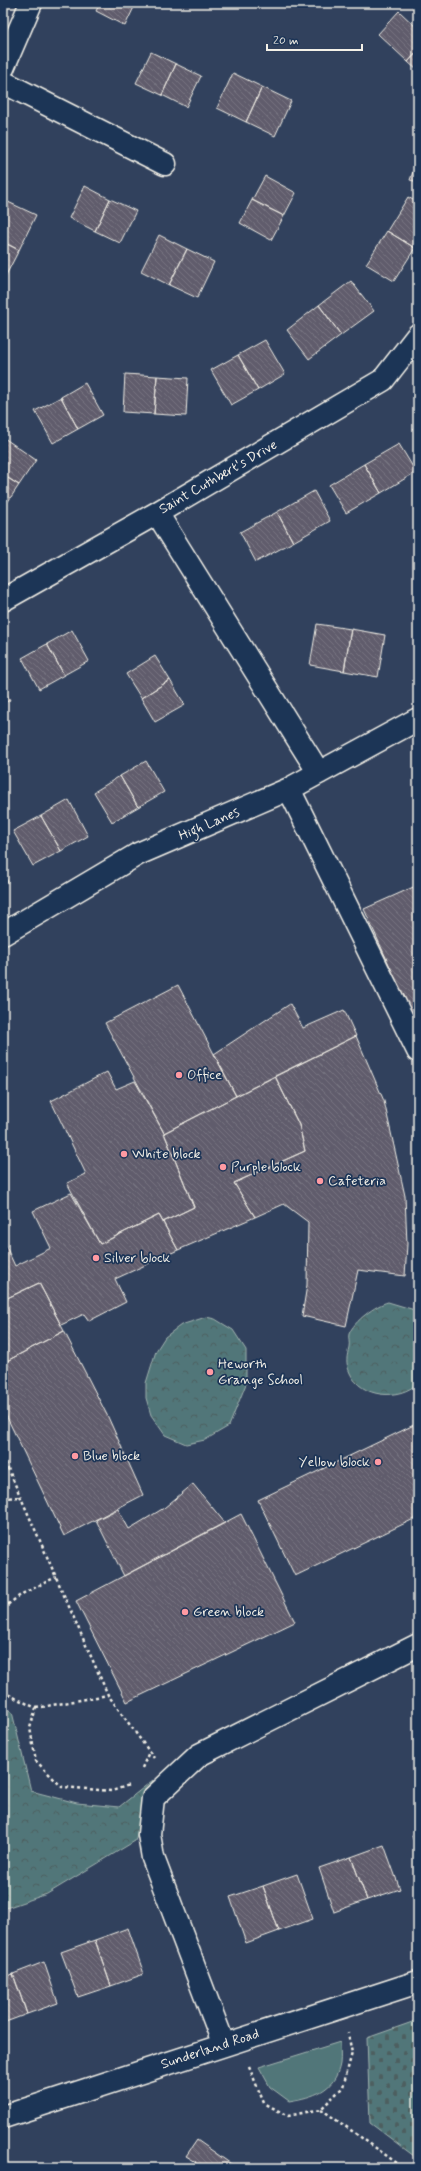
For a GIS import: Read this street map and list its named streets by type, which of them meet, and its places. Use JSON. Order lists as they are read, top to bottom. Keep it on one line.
{"streets":{"street":["Saint Cuthbert's Drive","High Lanes","Sunderland Road"]},"places":["Office","White block","Purple block","Cafeteria","Silver block","Heworth Grange School","Blue block","Yellow block","Green block"],"scale_bar":"20 m"}
